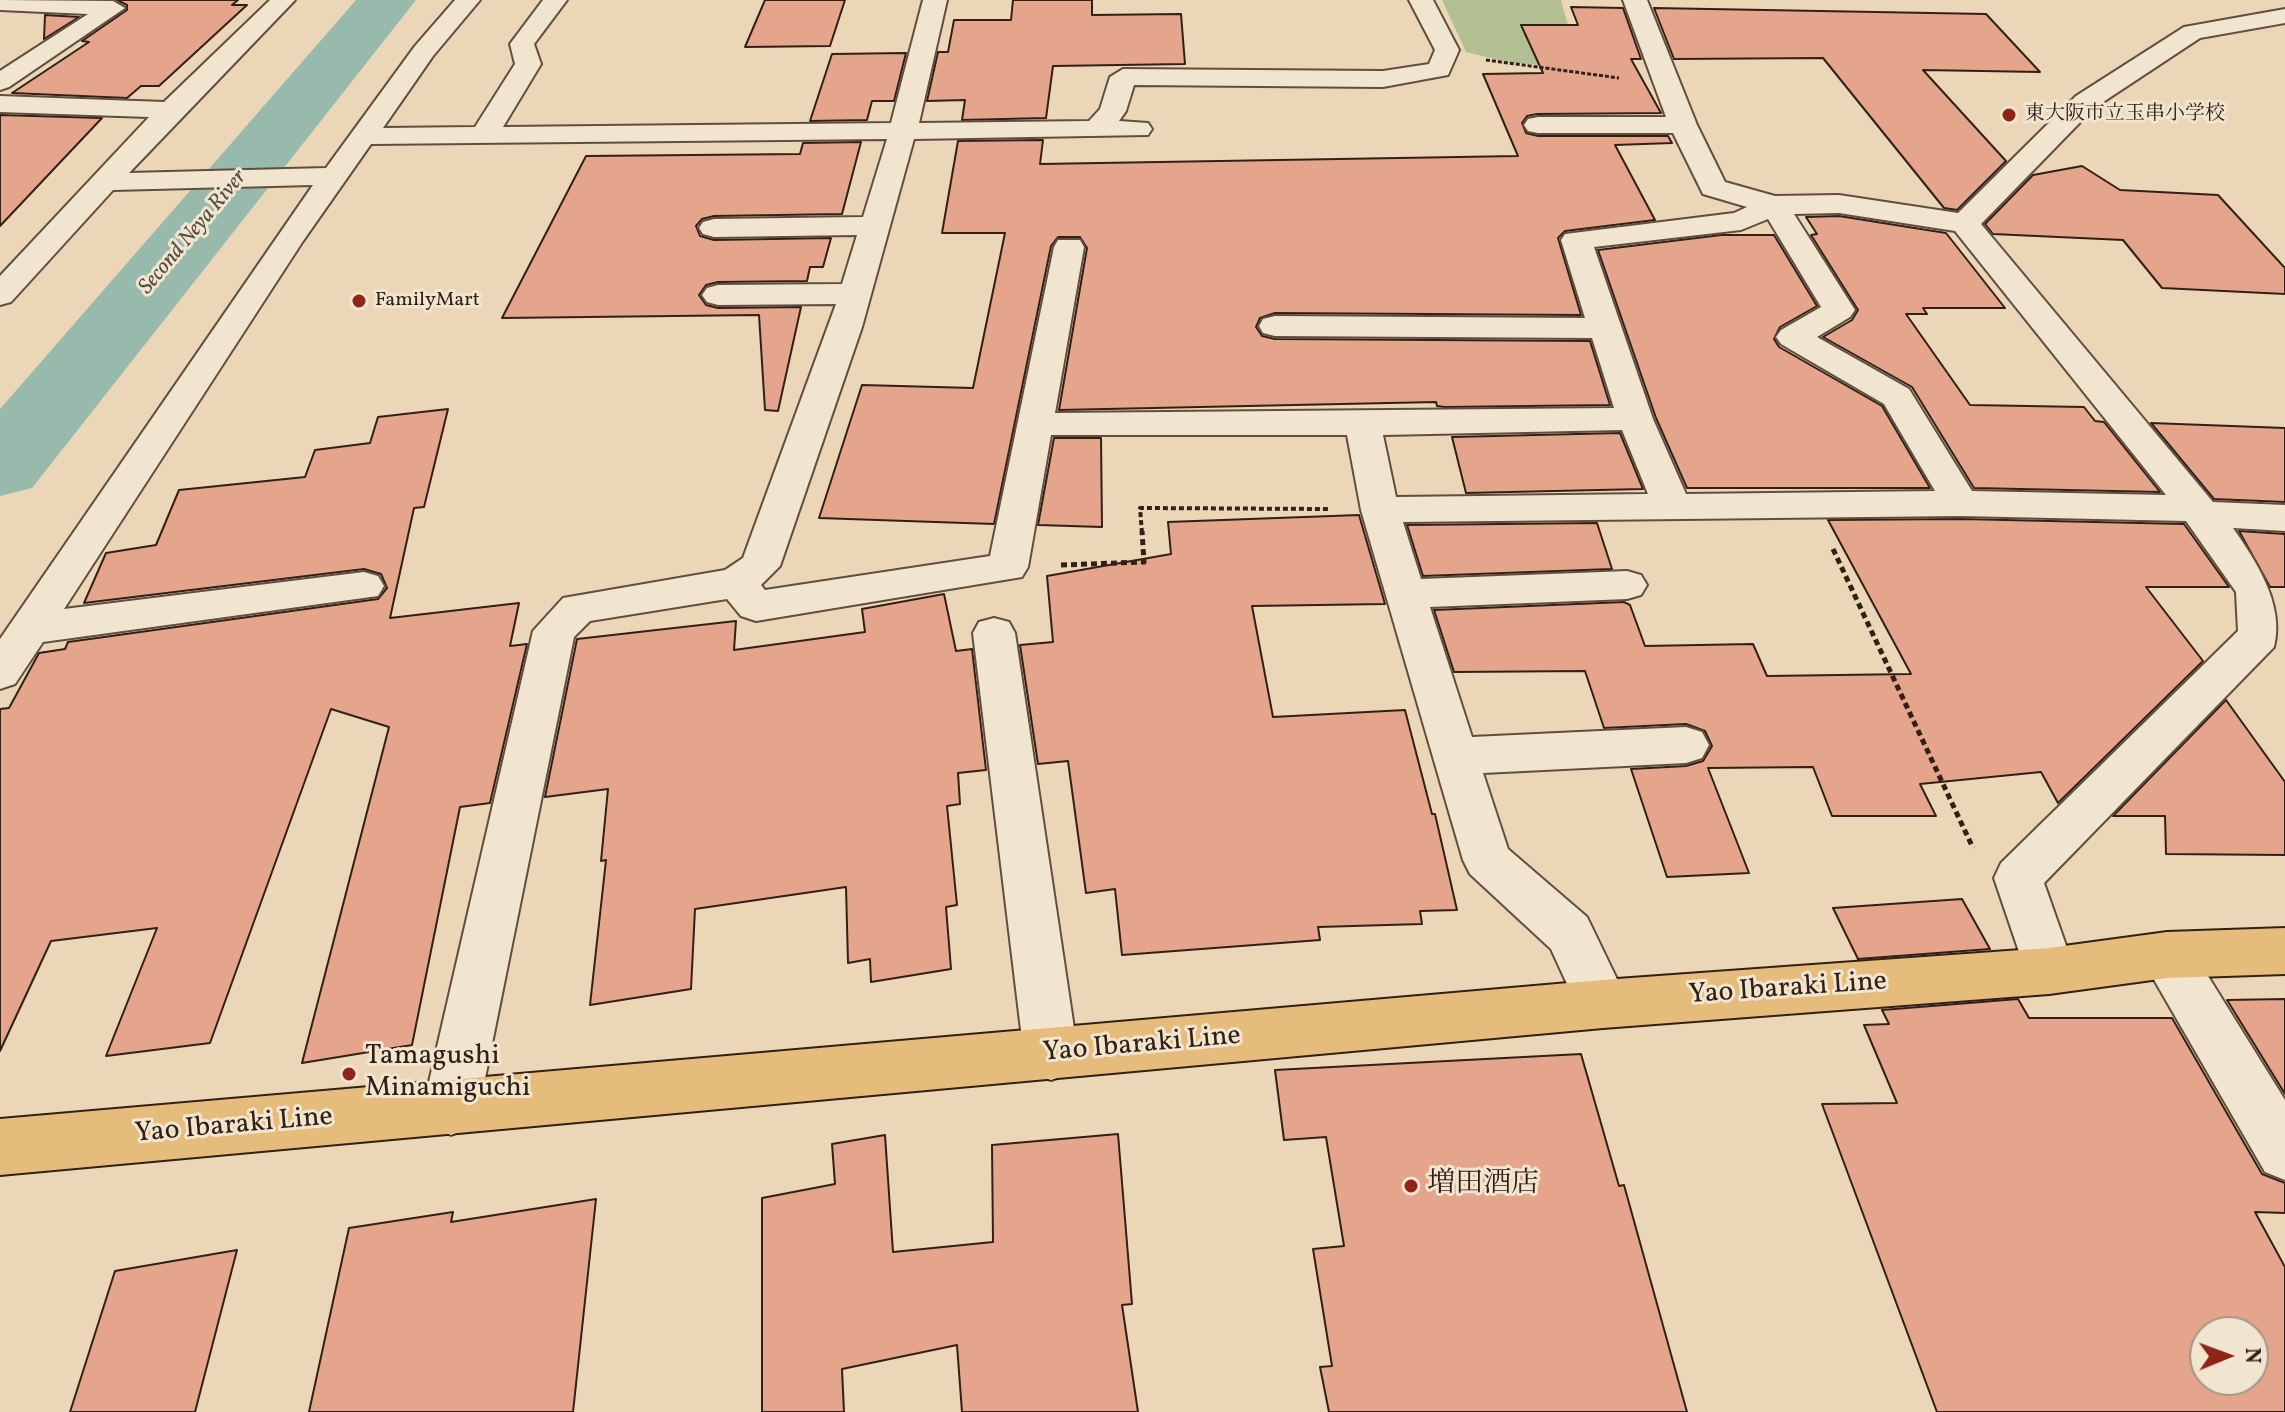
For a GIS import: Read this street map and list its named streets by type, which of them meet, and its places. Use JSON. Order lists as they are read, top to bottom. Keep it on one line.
{"streets":{"main road":["Yao Ibaraki Line"]},"water":["Second Neya River"],"places":["東大阪市立玉串小学校","FamilyMart","Tamagushi Minamiguchi","増田酒店"],"north":"right"}
